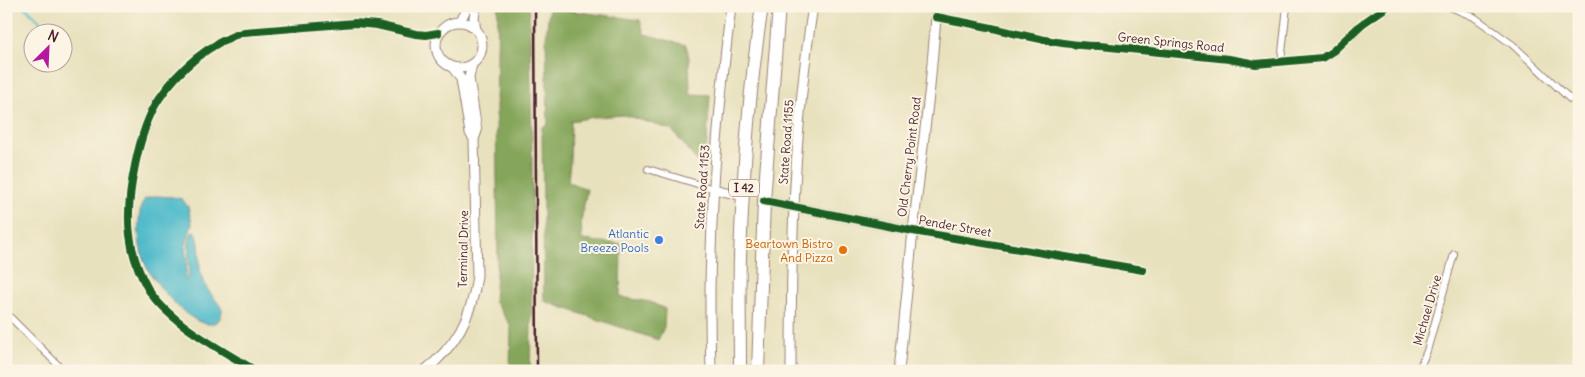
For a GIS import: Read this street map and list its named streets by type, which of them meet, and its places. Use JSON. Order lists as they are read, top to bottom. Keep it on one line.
{"streets":{"highway":["I 42"],"street":["Green Springs Road","State Road 1155","Old Cherry Point Road","State Road 1153","Pender Street","Terminal Drive","Michael Drive"]},"crossings":[["Green Springs Road","Old Cherry Point Road"],["State Road 1155","Pender Street"],["Old Cherry Point Road","Pender Street"]],"places":["Atlantic Breeze Pools","Beartown Bistro And Pizza"],"north":"top right"}
